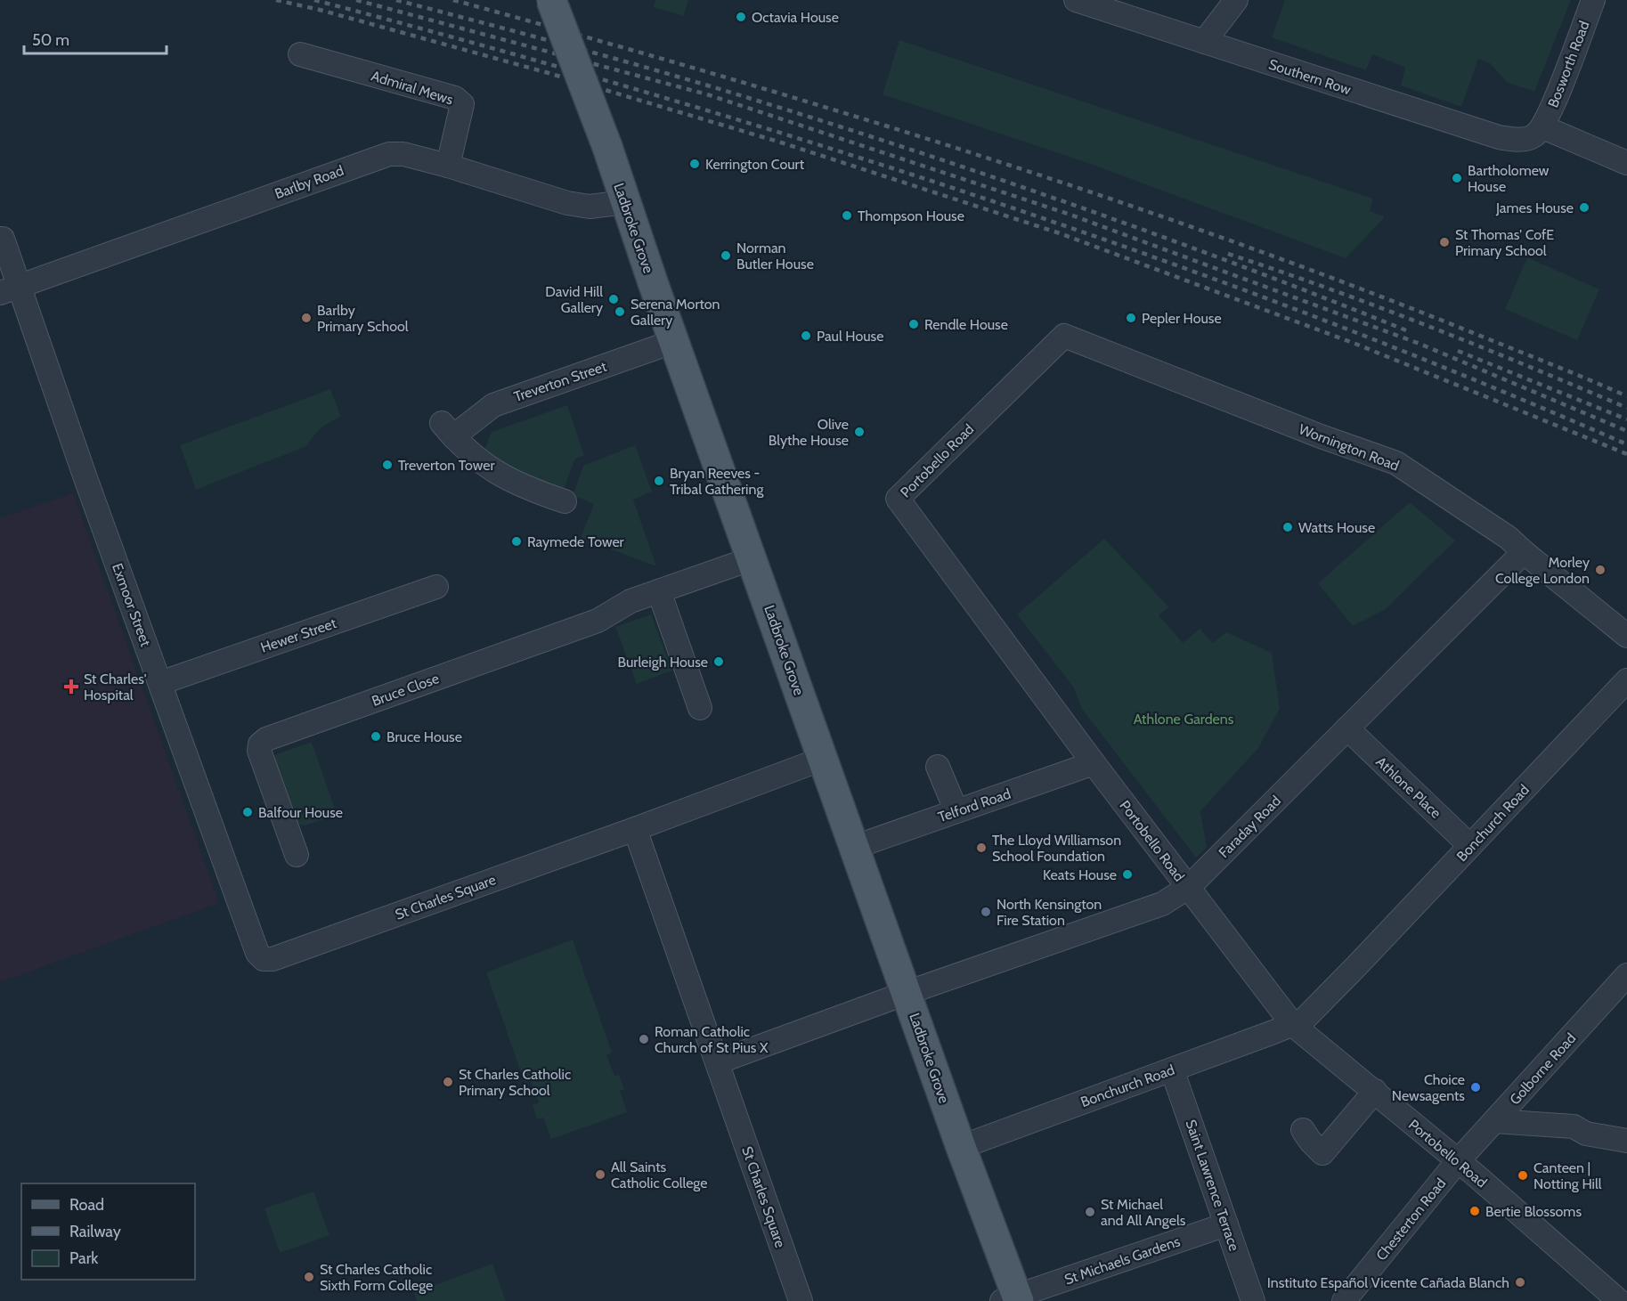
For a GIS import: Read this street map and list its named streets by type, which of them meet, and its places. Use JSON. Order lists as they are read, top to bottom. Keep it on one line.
{"streets":{"main road":["Ladbroke Grove"],"street":["Bosworth Road","Southern Row","Admiral Mews","Barlby Road","Treverton Street","Wornington Road","Portobello Road","Exmoor Street","Hewer Street","Bruce Close","Athlone Place","Telford Road","Bonchurch Road","Faraday Road","St Charles Square","Golborne Road","Saint Lawrence Terrace","Chesterton Road","St Michaels Gardens"]},"crossings":[["Bosworth Road","Southern Row"],["Admiral Mews","Barlby Road"],["Barlby Road","Ladbroke Grove"],["Barlby Road","Exmoor Street"],["Ladbroke Grove","Treverton Street"],["Ladbroke Grove","Bruce Close"],["Ladbroke Grove","Telford Road"],["Ladbroke Grove","Bonchurch Road"],["Ladbroke Grove","Faraday Road"],["Ladbroke Grove","St Charles Square"],["Ladbroke Grove","St Michaels Gardens"],["Wornington Road","Portobello Road"],["Wornington Road","Faraday Road"],["Portobello Road","Telford Road"],["Portobello Road","Bonchurch Road"],["Portobello Road","Faraday Road"],["Portobello Road","Golborne Road"],["Portobello Road","Chesterton Road"],["Exmoor Street","Hewer Street"],["Exmoor Street","St Charles Square"],["Athlone Place","Bonchurch Road"],["Athlone Place","Faraday Road"],["Bonchurch Road","Saint Lawrence Terrace"],["Golborne Road","Chesterton Road"],["Saint Lawrence Terrace","St Michaels Gardens"]],"parks":["Athlone Gardens"],"places":{"other":["Octavia House","Kerrington Court","Bartholomew House","James House","Thompson House","St Thomas' CofE Primary School","Norman Butler House","David Hill Gallery","Serena Morton Gallery","Barlby Primary School","Pepler House","Rendle House","Paul House","Olive Blythe House","Treverton Tower","Bryan Reeves - Tribal Gathering","Watts House","Raymede Tower","Morley College London","Burleigh House","Bruce House","Balfour House","The Lloyd Williamson School Foundation","Keats House","North Kensington Fire Station","Roman Catholic Church of St Pius X","St Charles Catholic Primary School","Choice Newsagents","All Saints Catholic College","Canteen | Notting Hill","Bertie Blossoms","St Michael and All Angels","St Charles Catholic Sixth Form College","Instituto Español Vicente Cañada Blanch"],"health":["St Charles' Hospital"]},"legend":["Road","Railway","Park"],"scale_bar":"50 m"}
